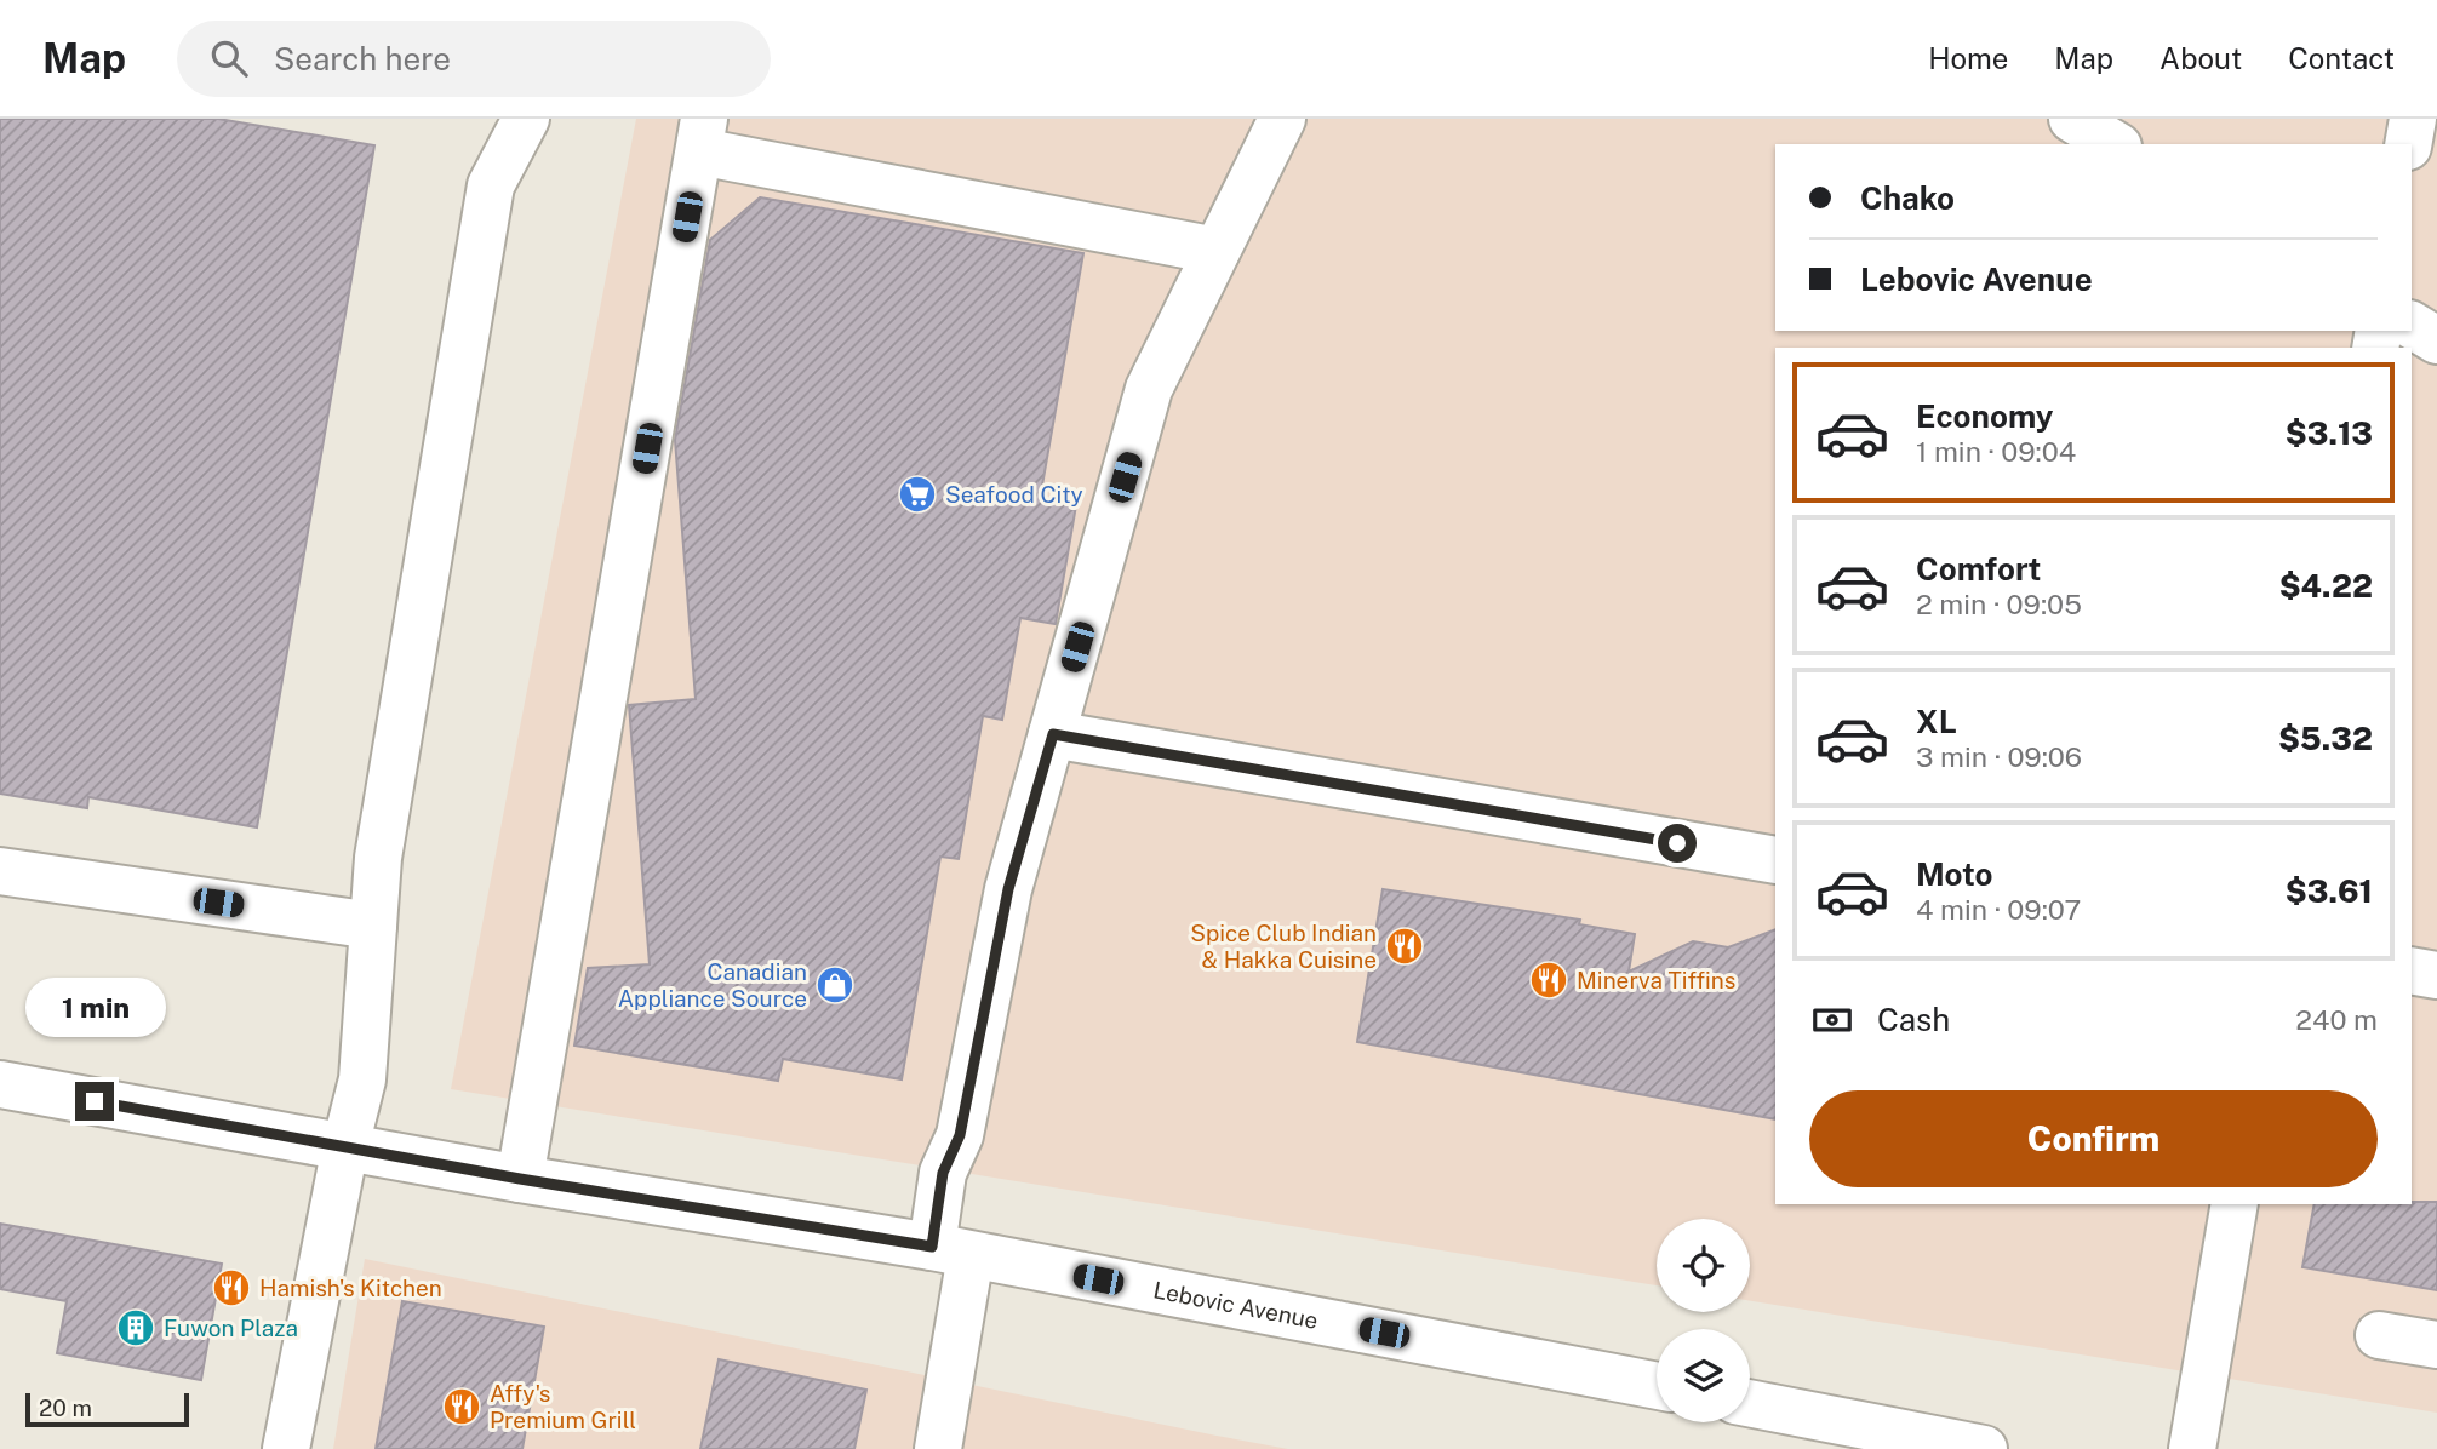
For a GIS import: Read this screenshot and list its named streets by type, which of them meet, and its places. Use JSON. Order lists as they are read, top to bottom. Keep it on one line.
{"streets":{"street":["Lebovic Avenue"]},"places":{"supermarket":["Seafood City"],"restaurant":["Spice Club Indian & Hakka Cuisine","Minerva Tiffins","Hamish's Kitchen","Affy's Premium Grill"],"shop":["Canadian Appliance Source"],"building":["Fuwon Plaza"]},"scale_bar":"20 m","page":{"header":"Map","search":"Search here","nav":["Home","Map","About","Contact"],"banner":["Chako","Lebovic Avenue"],"list":[{"name":"Economy","note":"1 min · 09:04","value":"$3.13"},{"name":"Comfort","note":"2 min · 09:05","value":"$4.22"},{"name":"XL","note":"3 min · 09:06","value":"$5.32"},{"name":"Moto","note":"4 min · 09:07","value":"$3.61"}],"pay":["Cash","240 m"],"bubble":"1 min","buttons":"Confirm","scale":"20 m"}}
